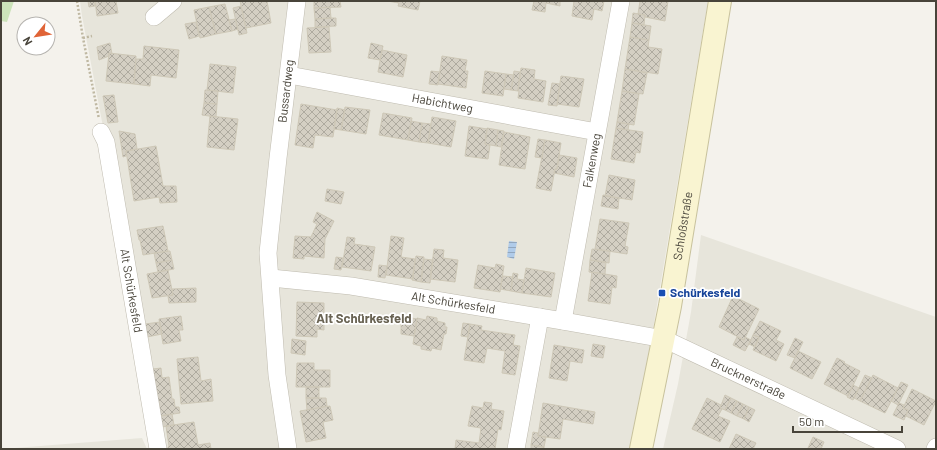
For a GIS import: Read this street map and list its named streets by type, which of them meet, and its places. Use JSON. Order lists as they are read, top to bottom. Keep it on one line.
{"streets":{"main road":["Schloßstraße"],"street":["Bussardweg","Habichtweg","Falkenweg","Alt Schürkesfeld","Brucknerstraße"]},"crossings":[["Bussardweg","Habichtweg"],["Bussardweg","Alt Schürkesfeld"],["Habichtweg","Falkenweg"],["Falkenweg","Alt Schürkesfeld"],["Schloßstraße","Alt Schürkesfeld"],["Schloßstraße","Brucknerstraße"],["Alt Schürkesfeld","Brucknerstraße"]],"districts":["Alt Schürkesfeld"],"places":{"transit":["Schürkesfeld"]},"scale_bar":"50 m","north":"bottom left"}
